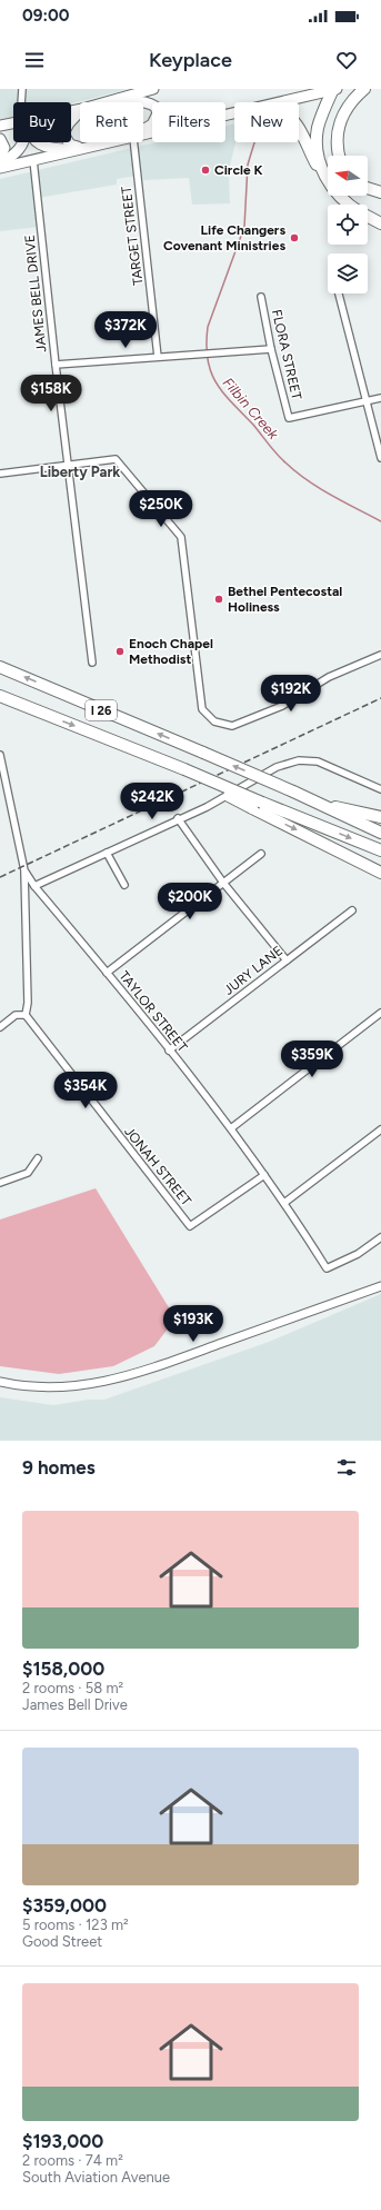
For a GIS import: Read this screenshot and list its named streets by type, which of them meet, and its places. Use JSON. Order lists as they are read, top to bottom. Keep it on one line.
{"streets":{"highway":["I 26"],"street":["TARGET STREET","JAMES BELL DRIVE","FLORA STREET","JURY LANE","TAYLOR STREET","JONAH STREET"]},"crossings":[["JURY LANE","TAYLOR STREET"],["TAYLOR STREET","JONAH STREET"]],"districts":["Liberty Park"],"water":["Filbin Creek"],"places":["Circle K","Life Changers Covenant Ministries","Bethel Pentecostal Holiness","Enoch Chapel Methodist"],"north":"left","page":{"status":"09:00","header":"Keyplace","chip":["Buy","Rent","Filters","New"],"price":["$372K","$158K","$250K","$192K","$242K","$200K","$359K","$354K","$193K"],"heading":"9 homes","list":[{"name":"$158,000","note":"2 rooms · 58 m² · James Bell Drive"},{"name":"$359,000","note":"5 rooms · 123 m² · Good Street"},{"name":"$193,000","note":"2 rooms · 74 m² · South Aviation Avenue"}]}}
